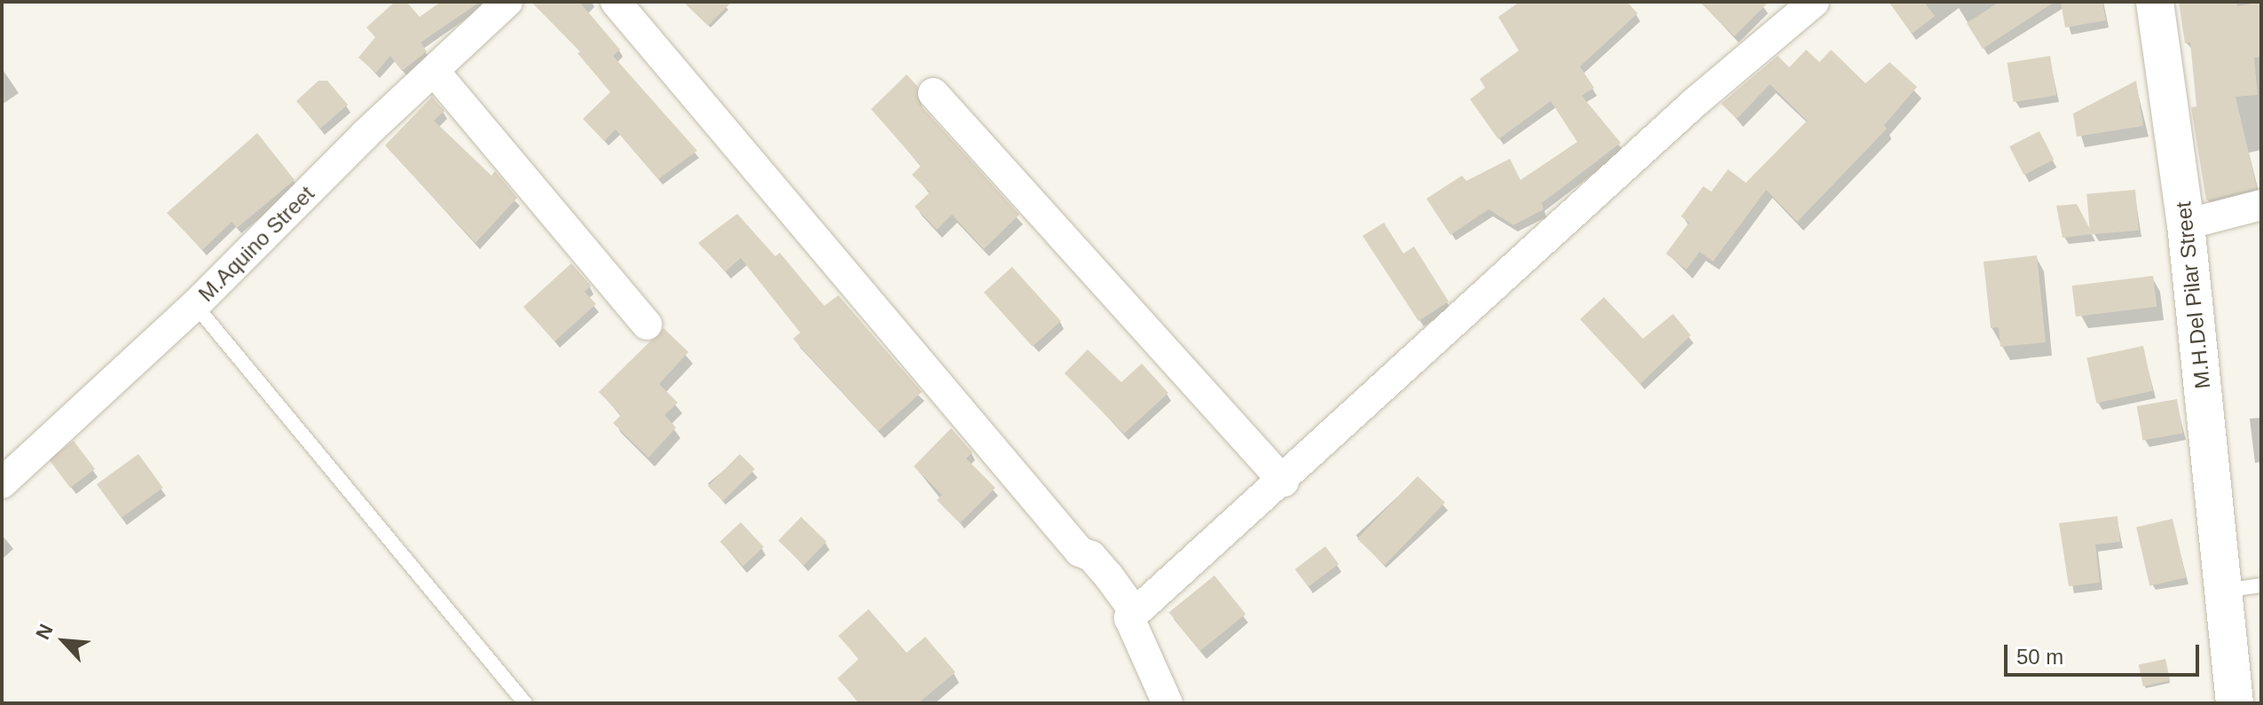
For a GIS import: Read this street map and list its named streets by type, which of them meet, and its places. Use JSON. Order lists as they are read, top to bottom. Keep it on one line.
{"streets":{"street":["M.Aquino Street","M.H.Del Pilar Street"]},"scale_bar":"50 m","north":"top left"}
